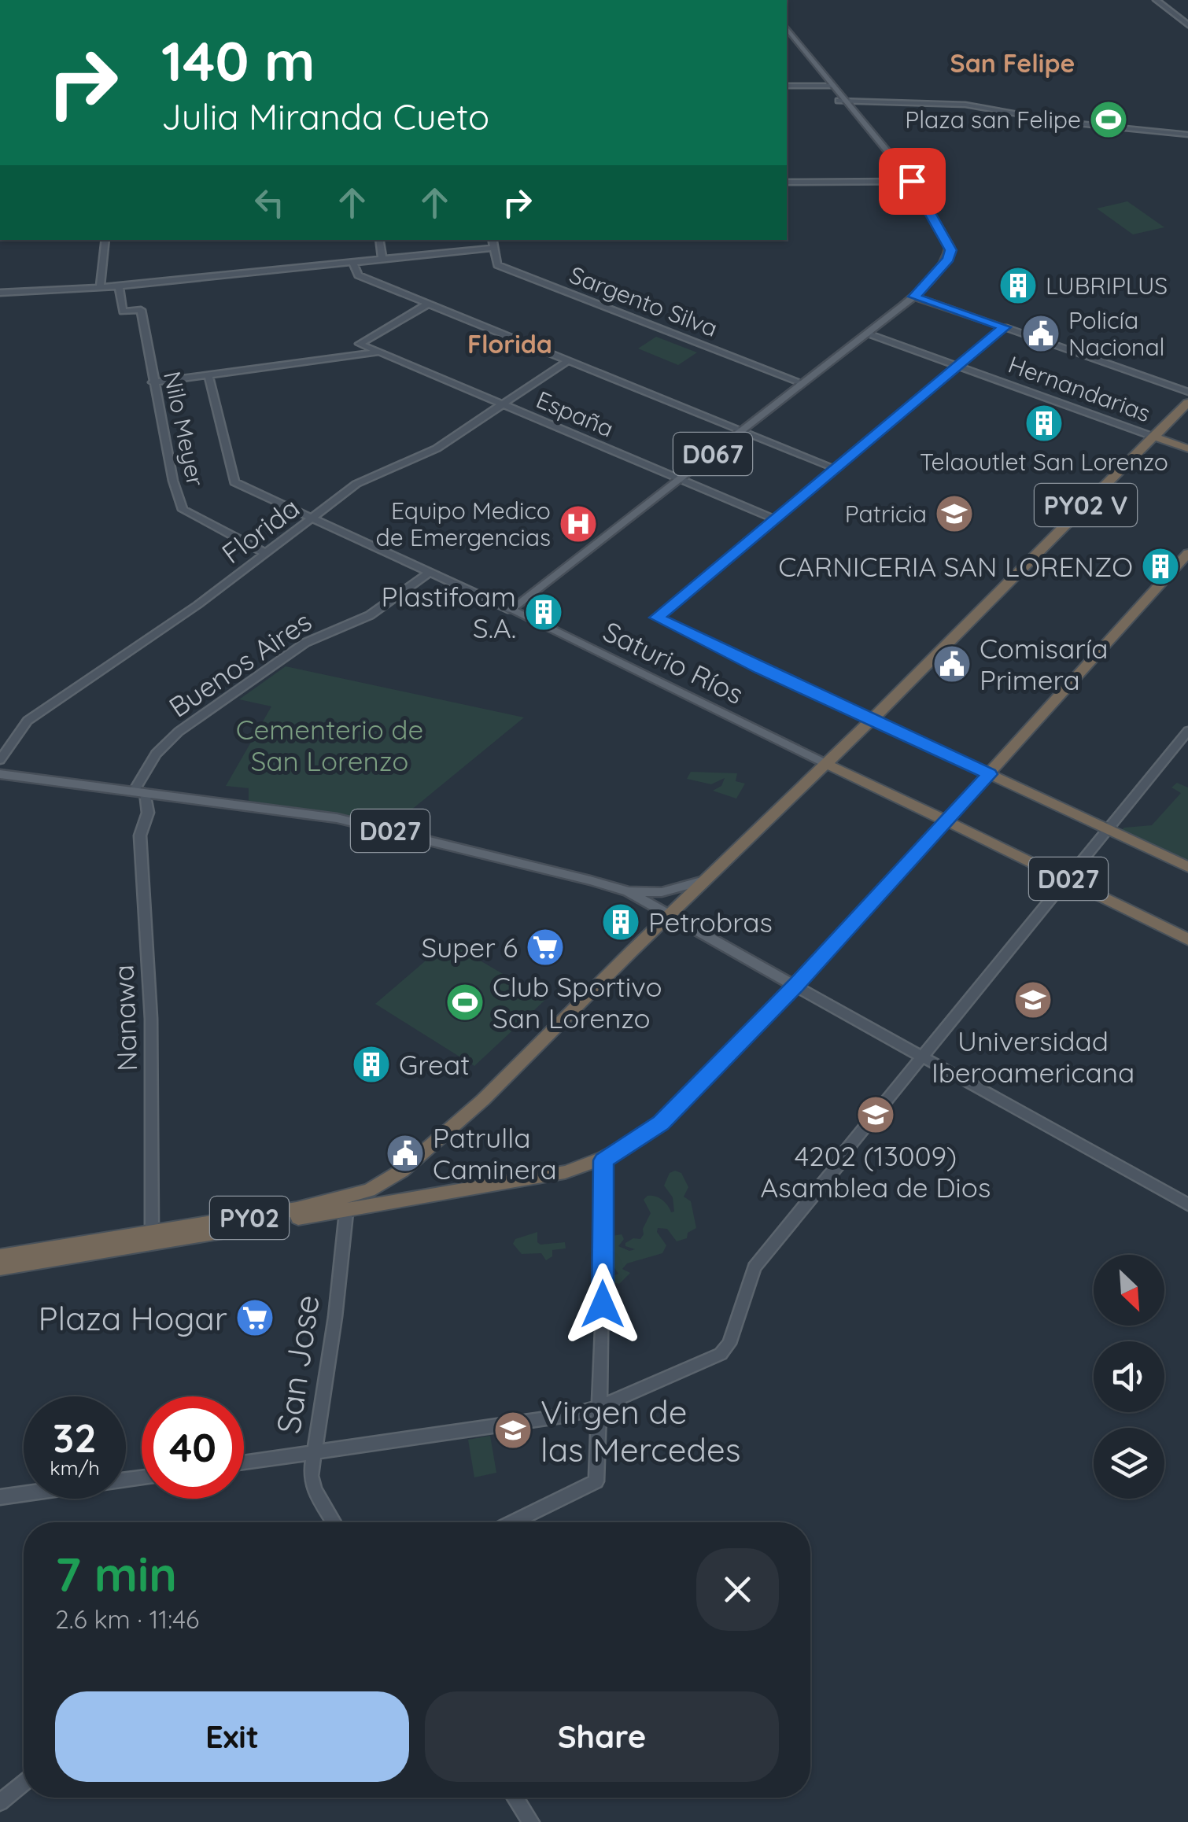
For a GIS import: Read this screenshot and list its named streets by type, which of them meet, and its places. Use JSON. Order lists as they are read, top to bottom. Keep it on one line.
{"streets":{"highway":["Hernandarias","PY02 V","Saturio Ríos","D027","PY02"],"main road":["D067"],"street":["Sargento Silva","España","Nilo Meyer","Florida","Buenos Aires","Nanawa","San Jose"]},"crossings":[["Sargento Silva","D067"],["Hernandarias","D067"],["Hernandarias","PY02 V"],["España","D067"],["España","Florida"],["Nilo Meyer","Florida"],["D067","Saturio Ríos"],["PY02 V","Saturio Ríos"],["PY02 V","D027"],["PY02 V","PY02"],["Florida","Saturio Ríos"],["Saturio Ríos","Buenos Aires"],["Saturio Ríos","PY02"],["Buenos Aires","D027"],["Buenos Aires","Nanawa"],["D027","Nanawa"],["D027","PY02"],["Nanawa","PY02"],["PY02","San Jose"]],"districts":["San Felipe","Florida"],"parks":["Cementerio de San Lorenzo"],"places":{"sports":["Plaza san Felipe","Club Sportivo San Lorenzo"],"building":["LUBRIPLUS","Telaoutlet San Lorenzo","CARNICERIA SAN LORENZO","Plastifoam S.A.","Petrobras","Great"],"public building":["Policía Nacional","Comisaría Primera","Patrulla Caminera"],"school or university":["Patricia","Universidad Iberoamericana","4202 (13009) Asamblea de Dios","Virgen de las Mercedes"],"hospital":["Equipo Medico de Emergencias"],"supermarket":["Super 6","Plaza Hogar"]},"north":"bottom right","page":{"turn":["140 m","Julia Miranda Cueto"],"speed":"32 km/h","limit":"40","heading":["7 min","2.6 km · 11:46"],"buttons":["Exit","Share"]}}
